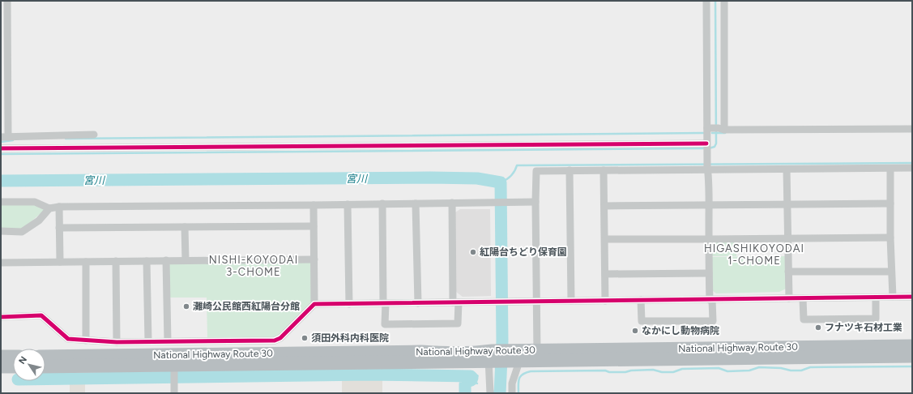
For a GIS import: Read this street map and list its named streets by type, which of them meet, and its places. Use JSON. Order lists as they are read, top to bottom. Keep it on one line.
{"streets":{"highway":["National Highway Route 30"]},"districts":["HIGASHIKOYODAI 1-CHOME","NISHI-KOYODAI 3-CHOME"],"water":["宮川"],"places":["紅陽台ちどり保育園","灘崎公民館西紅陽台分館","フナツキ石材工業","なかにし動物病院","須田外科内科医院"],"north":"top left"}
